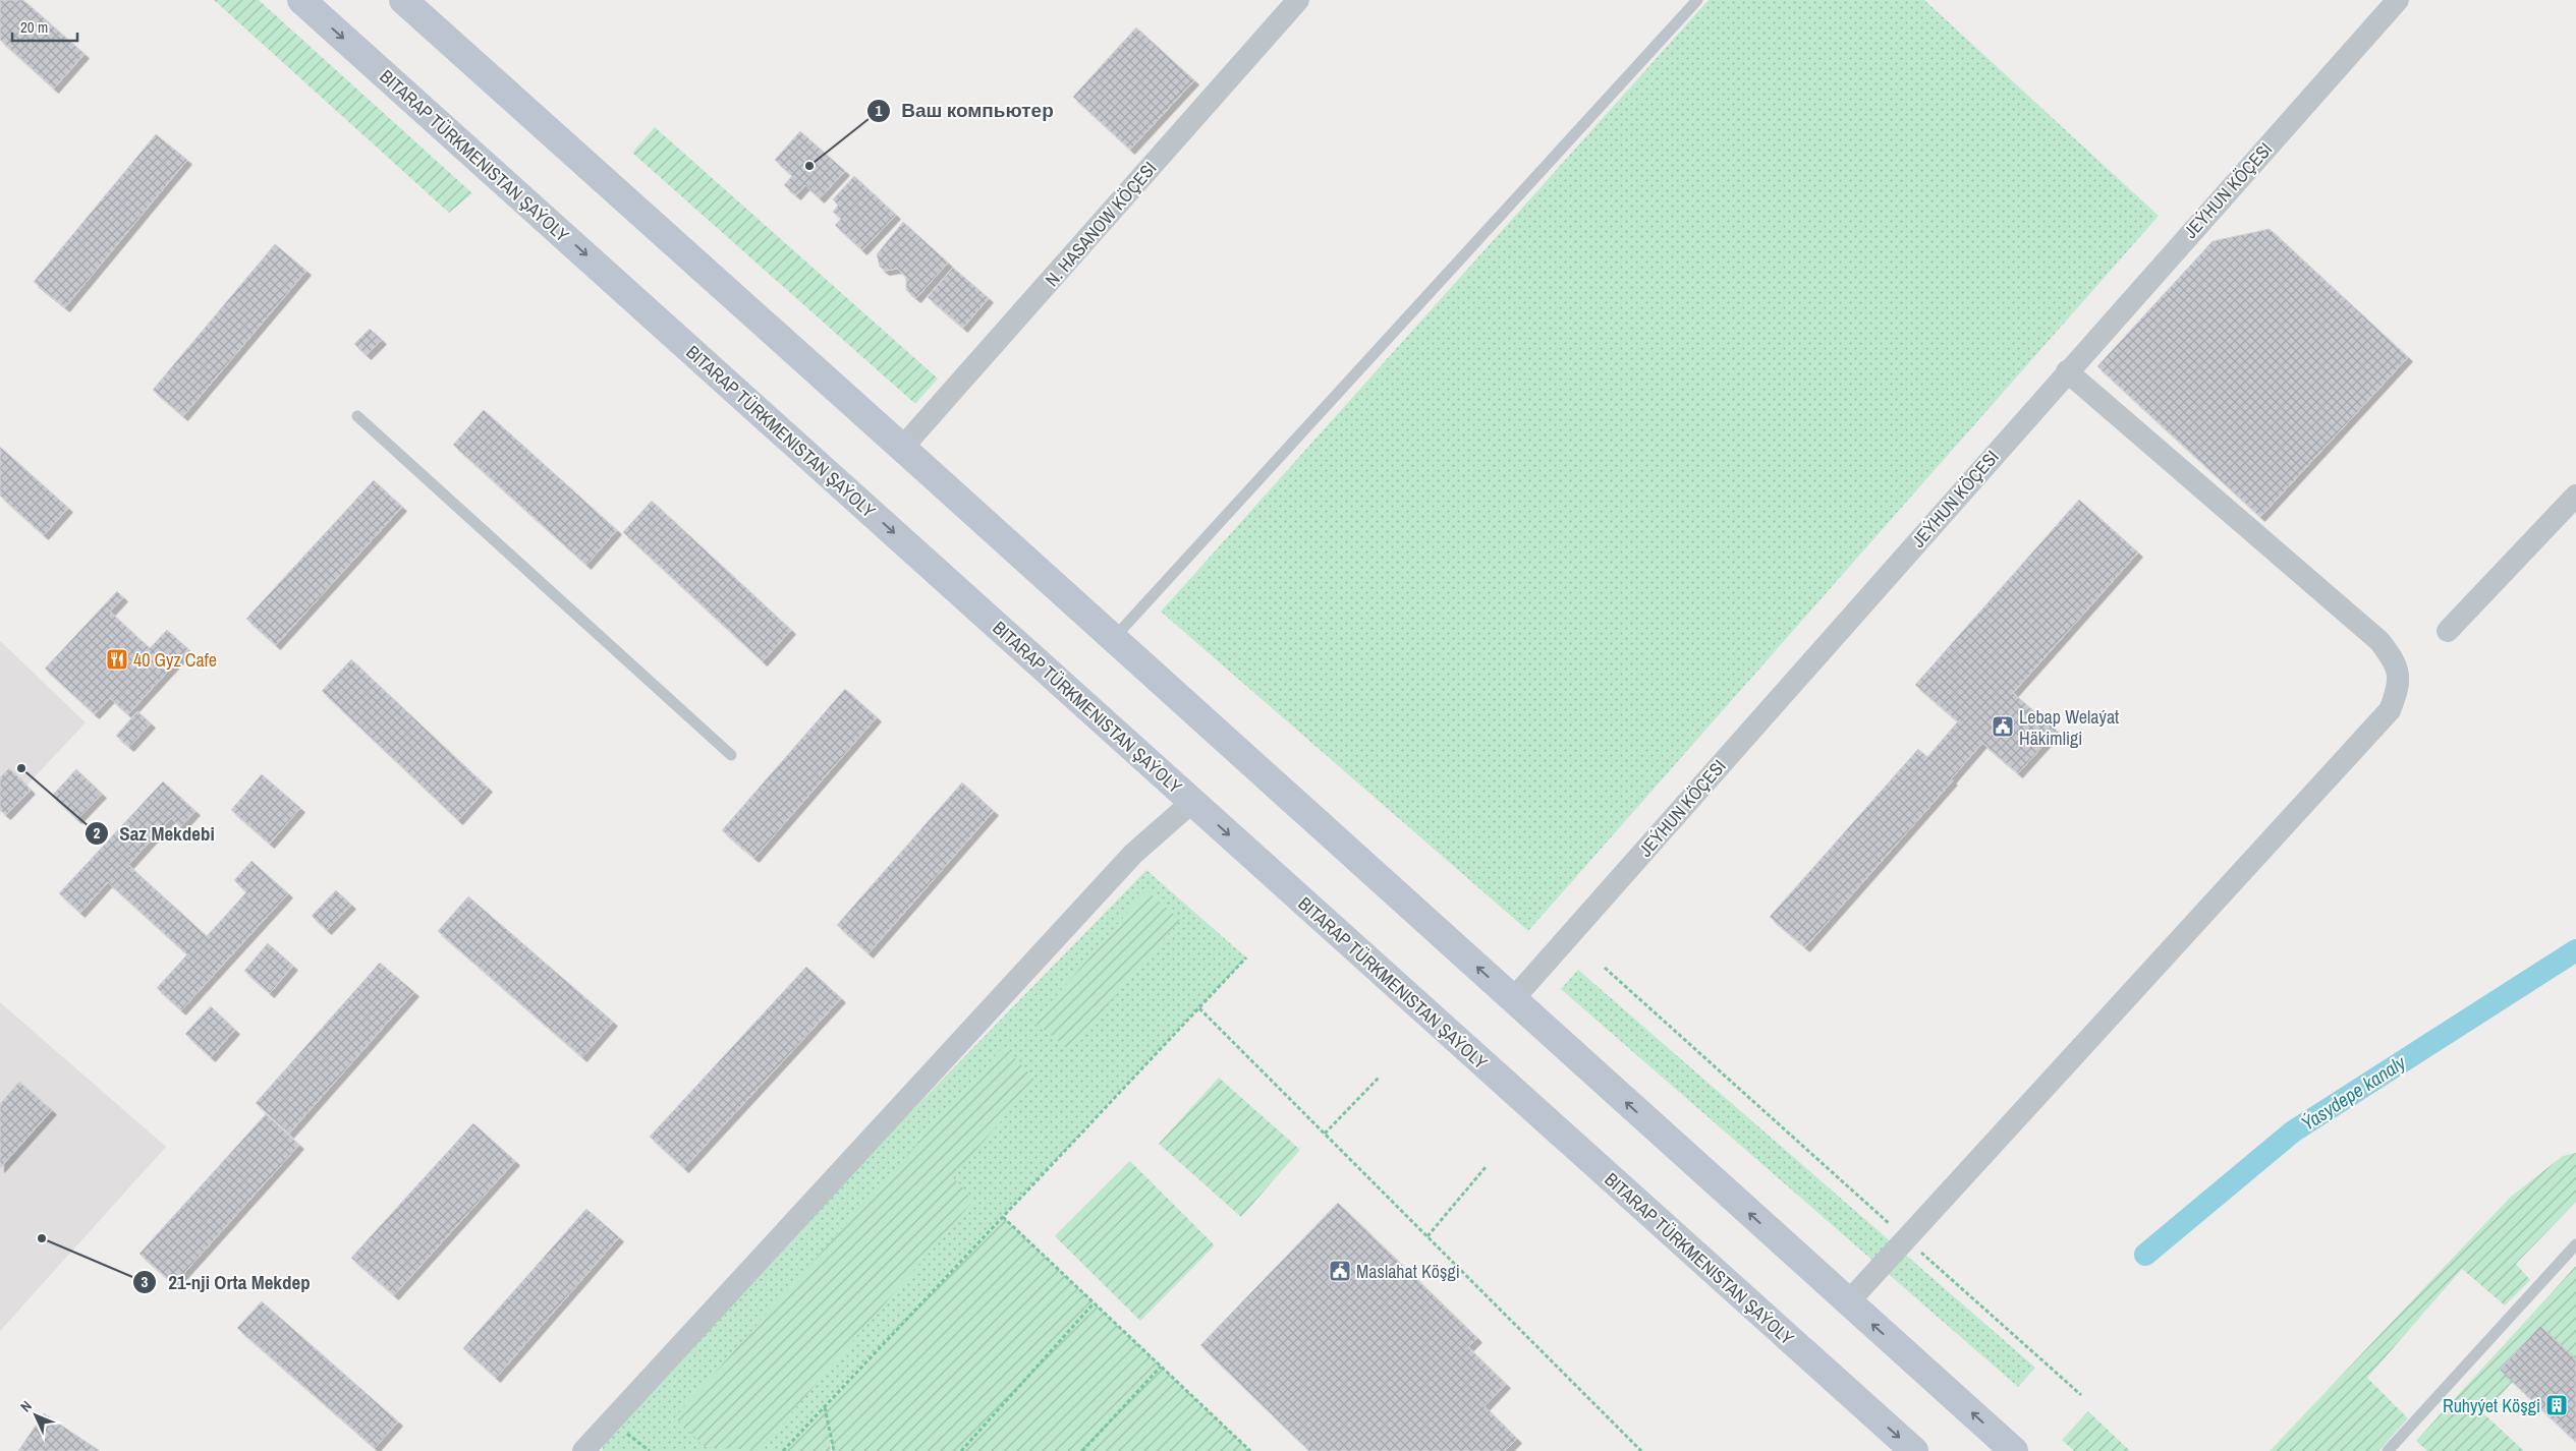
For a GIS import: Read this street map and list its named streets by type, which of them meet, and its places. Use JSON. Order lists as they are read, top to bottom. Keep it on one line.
{"streets":{"main road":["BITARAP TÜRKMENISTAN ŞAÝOLY"],"street":["JEÝHUN KÖÇESI","N. HASANOW KÖÇESI"]},"water":["Ýasydepe kanaly"],"places":{"other":["Ваш компьютер","Saz Mekdebi","21-nji Orta Mekdep"],"restaurant":["40 Gyz Cafe"],"public building":["Lebap Welaýat Häkimligi","Maslahat Köşgi"],"building":["Ruhyýet Köşgi"]},"scale_bar":"20 m","north":"top left"}
